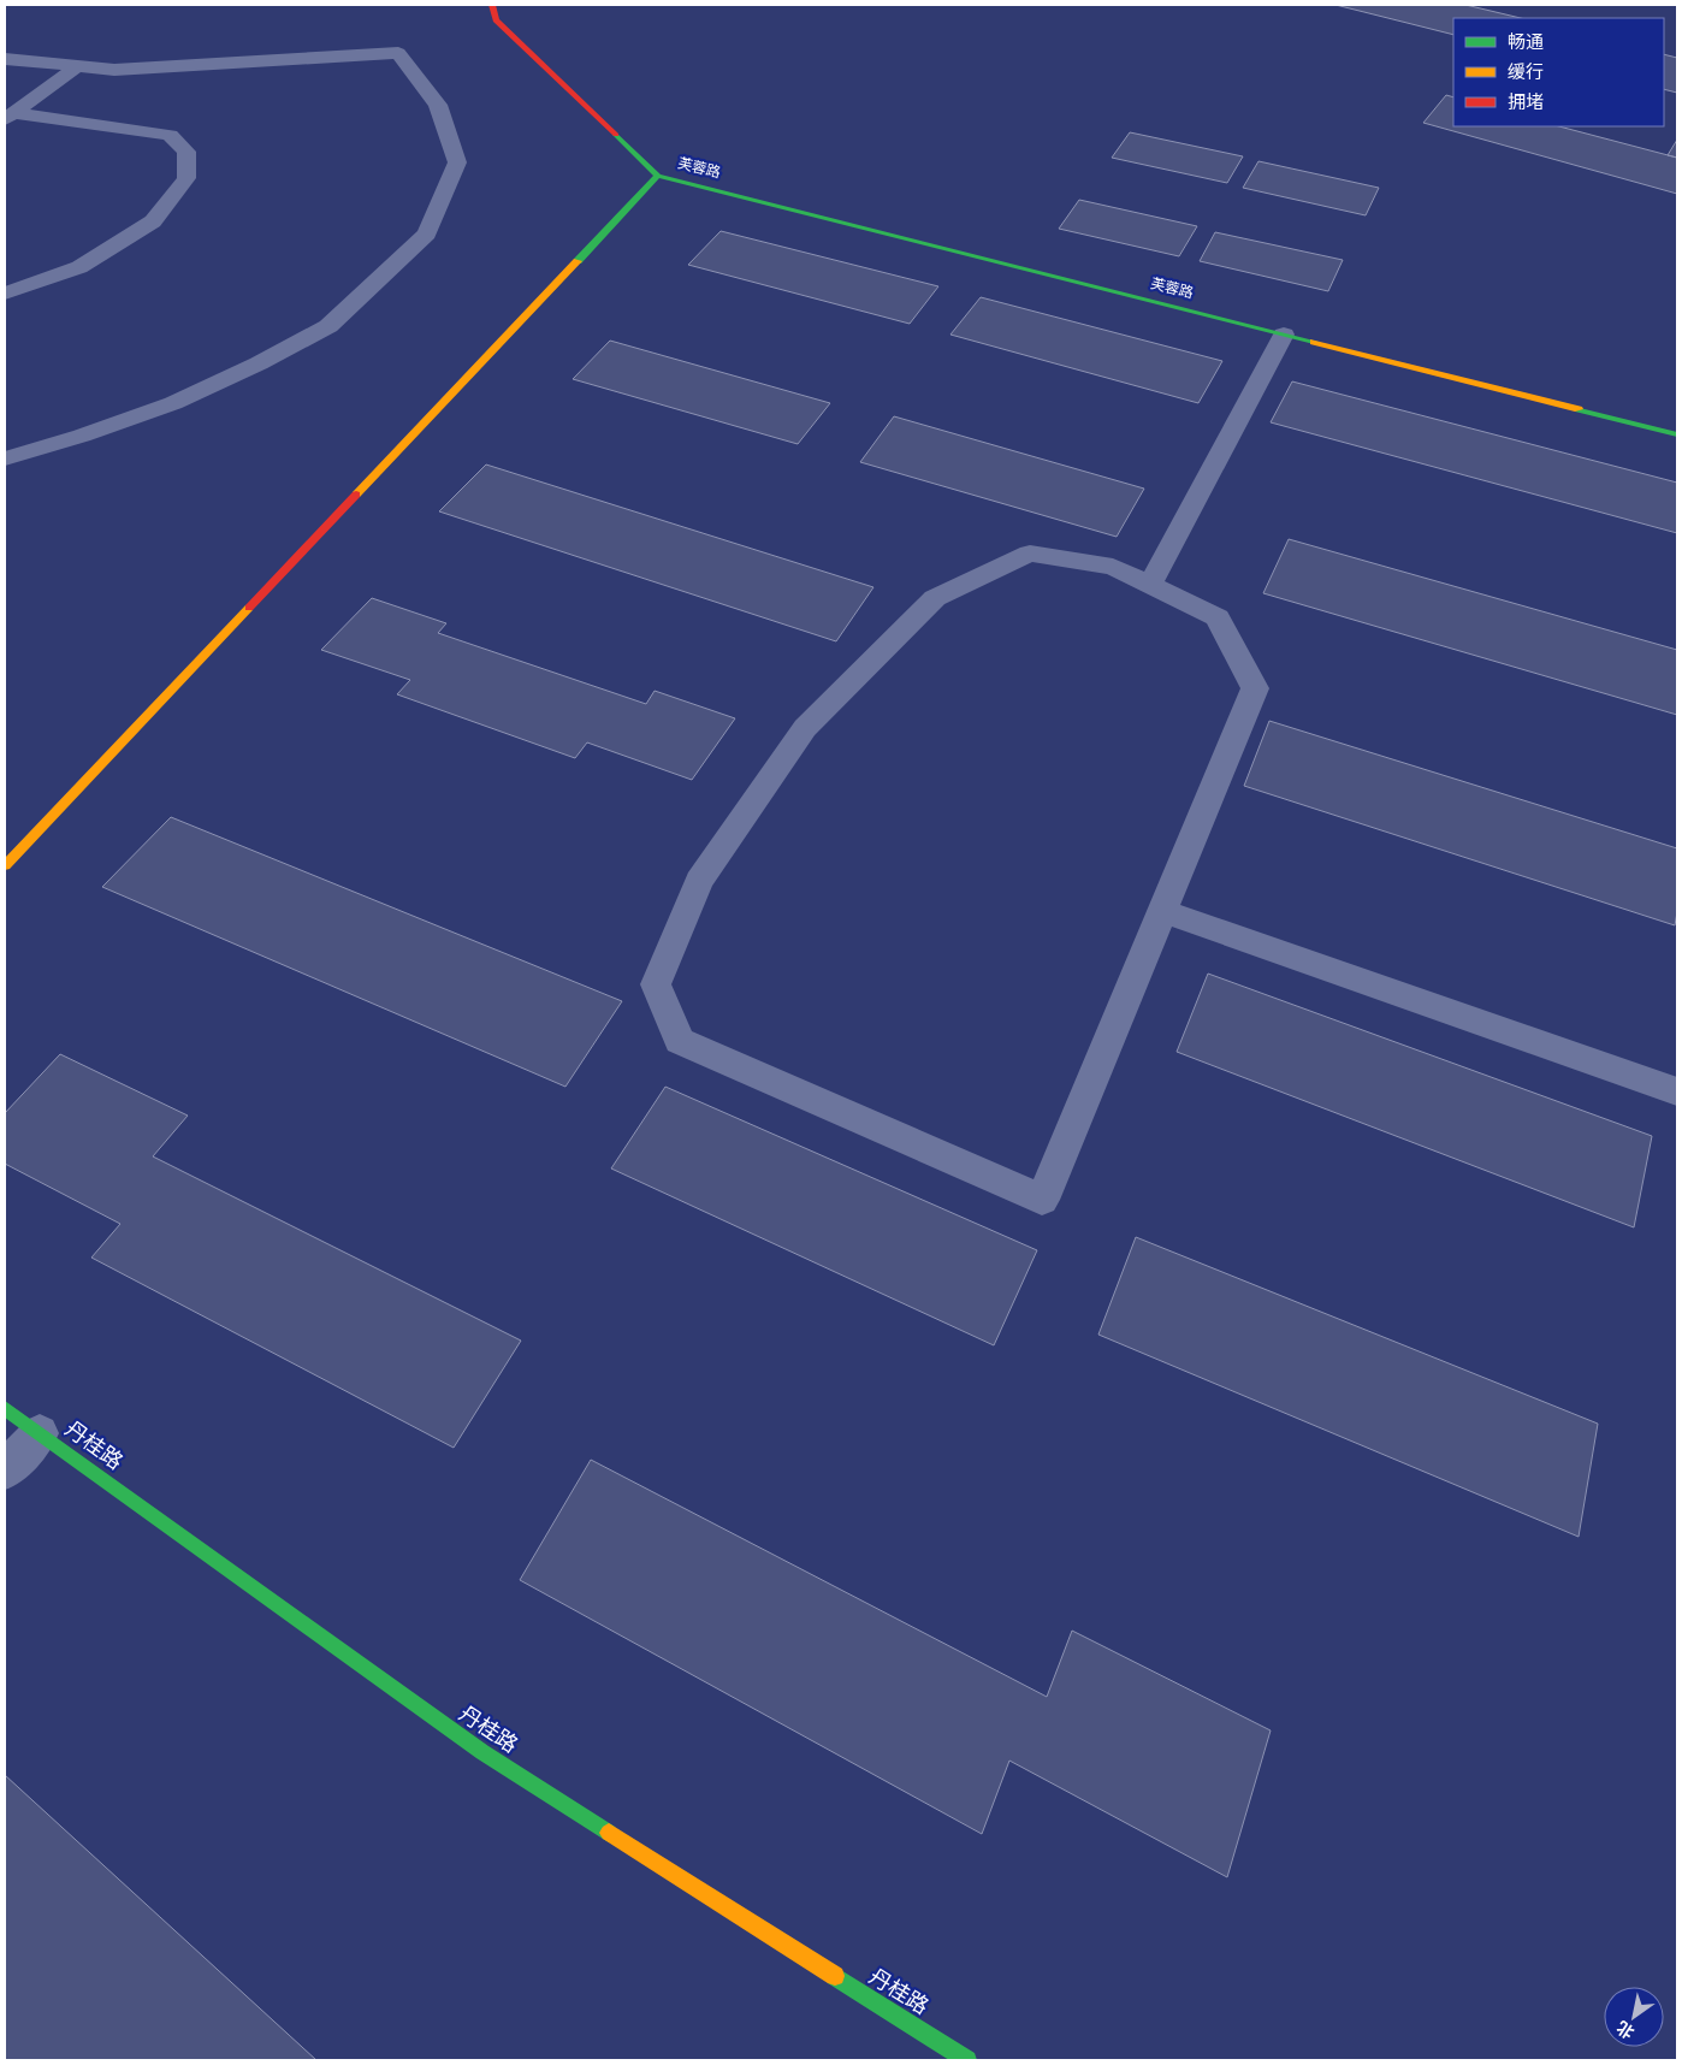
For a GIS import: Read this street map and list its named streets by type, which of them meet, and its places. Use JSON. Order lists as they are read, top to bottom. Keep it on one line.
{"streets":{"street":["芙蓉路","丹桂路"]},"legend":["畅通","缓行","拥堵"],"north":"bottom left"}
